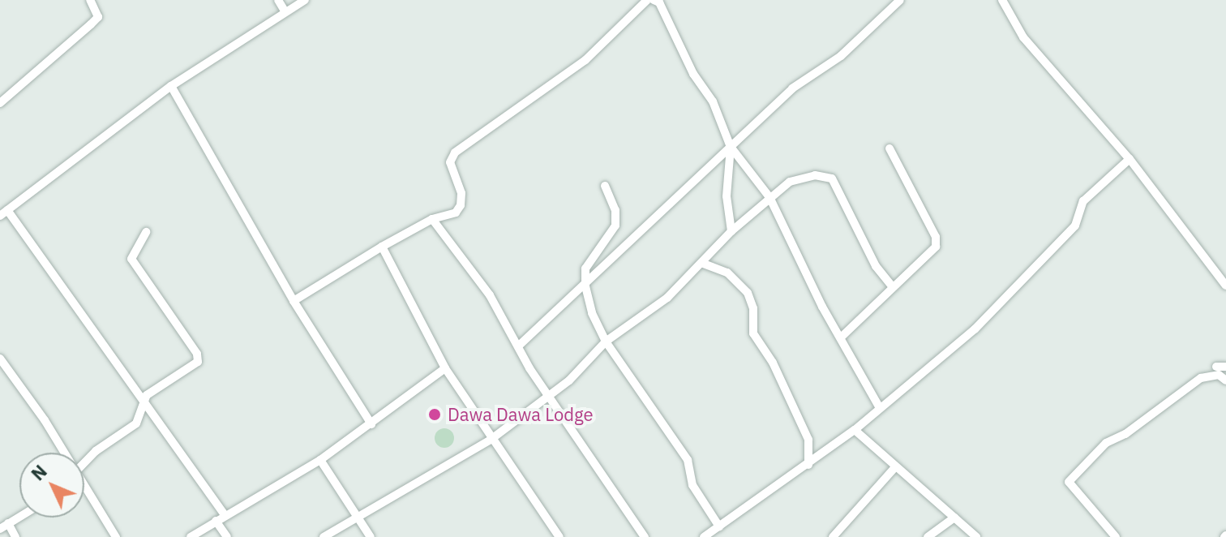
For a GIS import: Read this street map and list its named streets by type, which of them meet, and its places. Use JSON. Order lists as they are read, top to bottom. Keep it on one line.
{"places":["Dawa Dawa Lodge"],"north":"top left"}
